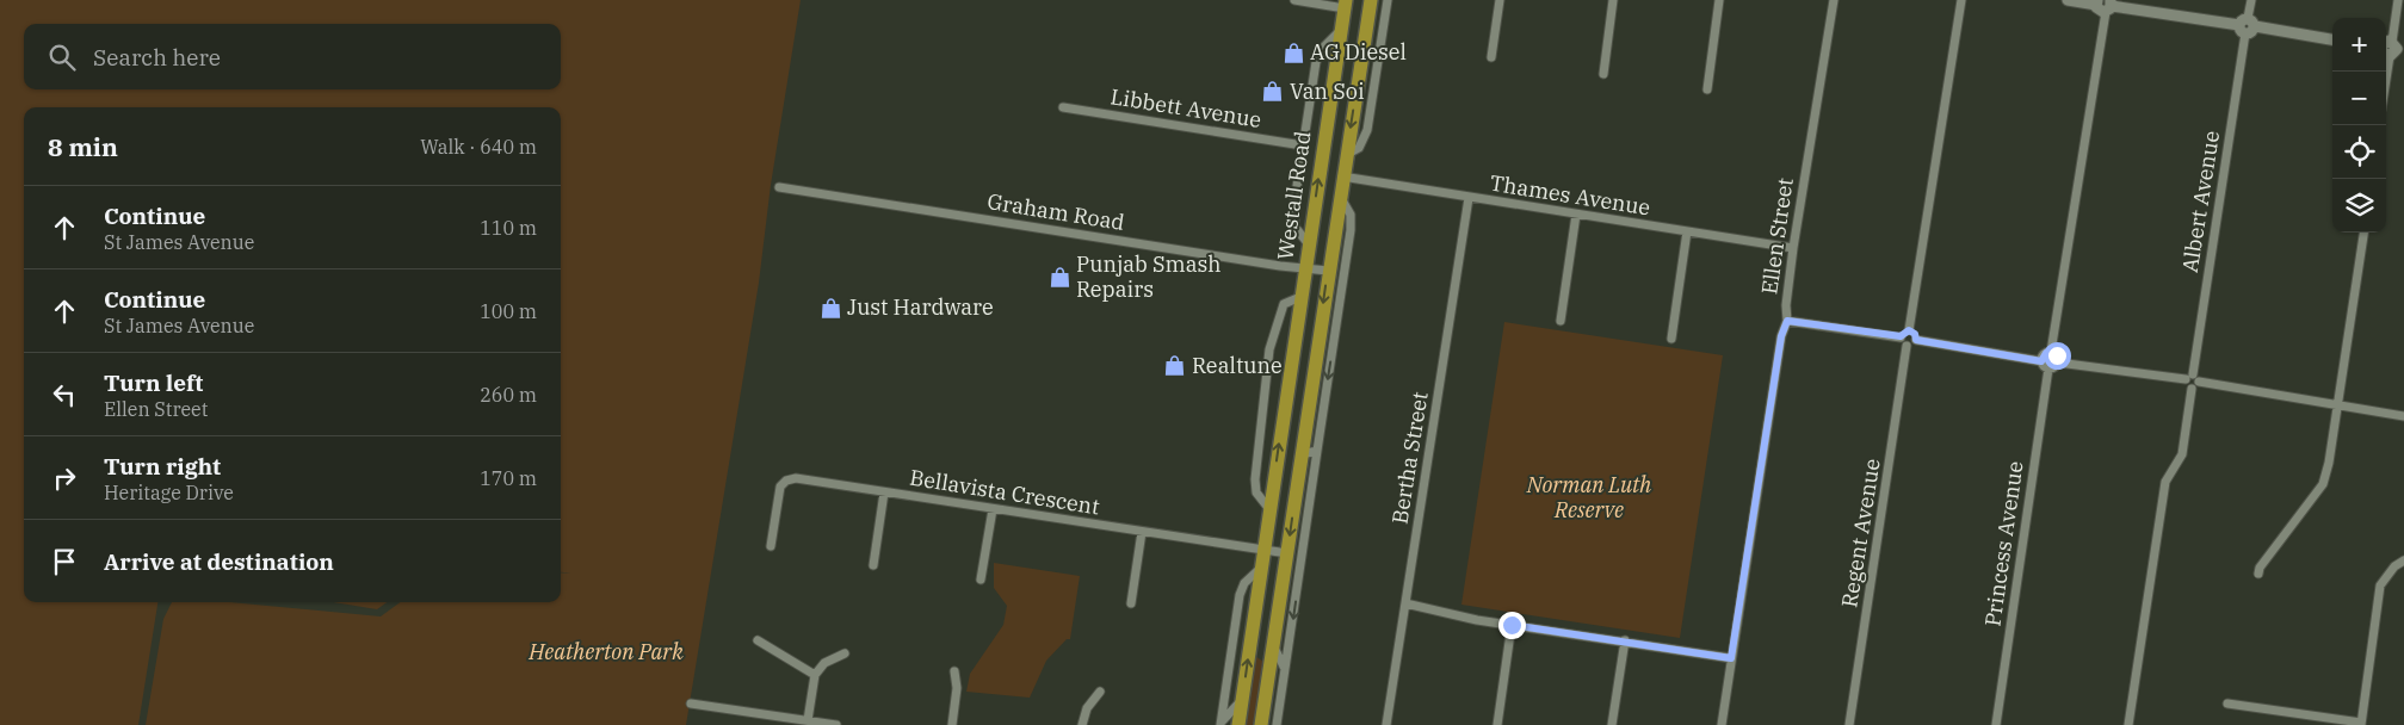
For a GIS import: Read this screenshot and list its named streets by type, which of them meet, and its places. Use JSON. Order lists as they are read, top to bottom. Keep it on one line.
{"streets":{"main road":["Westall Road"],"street":["Libbett Avenue","Thames Avenue","Albert Avenue","Graham Road","Ellen Street","Bertha Street","Bellavista Crescent","Regent Avenue","Princess Avenue"]},"crossings":[["Libbett Avenue","Westall Road"],["Westall Road","Thames Avenue"],["Westall Road","Graham Road"],["Westall Road","Bellavista Crescent"],["Thames Avenue","Ellen Street"],["Thames Avenue","Bertha Street"]],"parks":["Norman Luth Reserve","Heatherton Park"],"places":{"shop":["AG Diesel","Van Soi","Punjab Smash Repairs","Just Hardware","Realtune"]},"page":{"map_buttons":["+","−"],"search":"Search here","heading":["8 min","Walk · 640 m"],"list":[["Continue","St James Avenue","110 m"],["Continue","St James Avenue","100 m"],["Turn left","Ellen Street","260 m"],["Turn right","Heritage Drive","170 m"],"Arrive at destination"]}}
